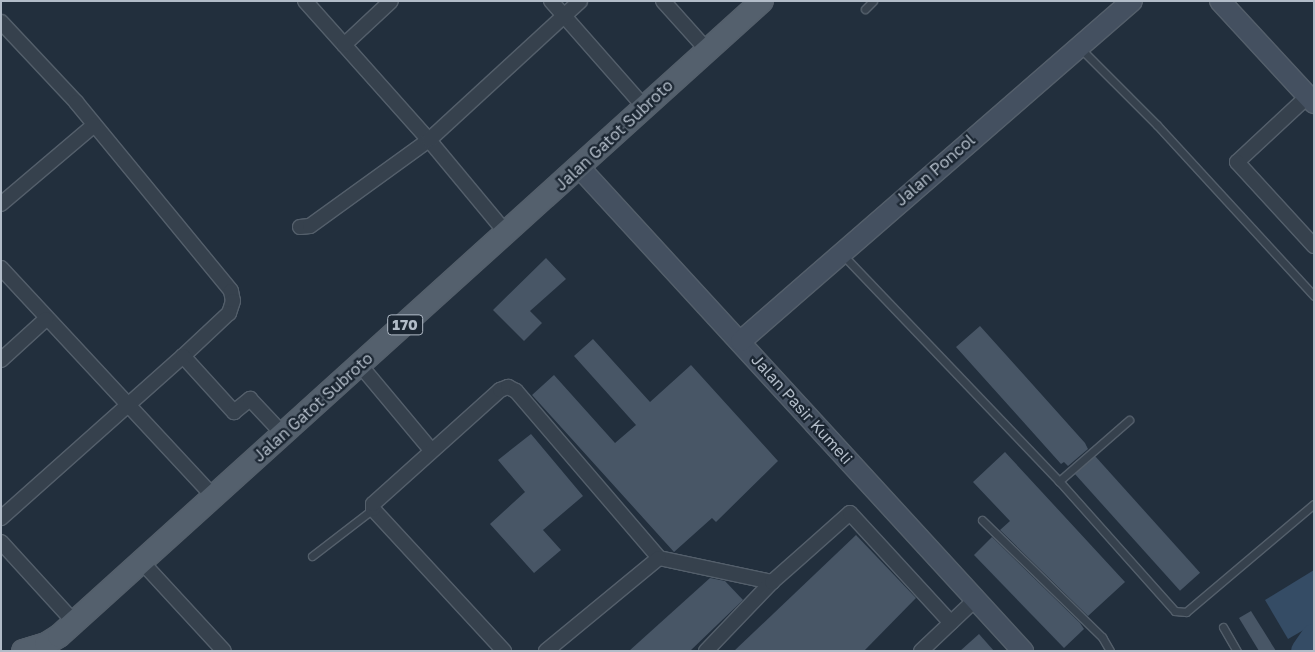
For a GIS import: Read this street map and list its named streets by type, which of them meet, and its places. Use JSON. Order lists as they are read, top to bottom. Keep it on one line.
{"streets":{"main road":["Jalan Gatot Subroto","170"],"street":["Jalan Poncol","Jalan Pasir Kumeli"]},"crossings":[["Jalan Gatot Subroto","Jalan Pasir Kumeli"],["Jalan Poncol","Jalan Pasir Kumeli"]]}
